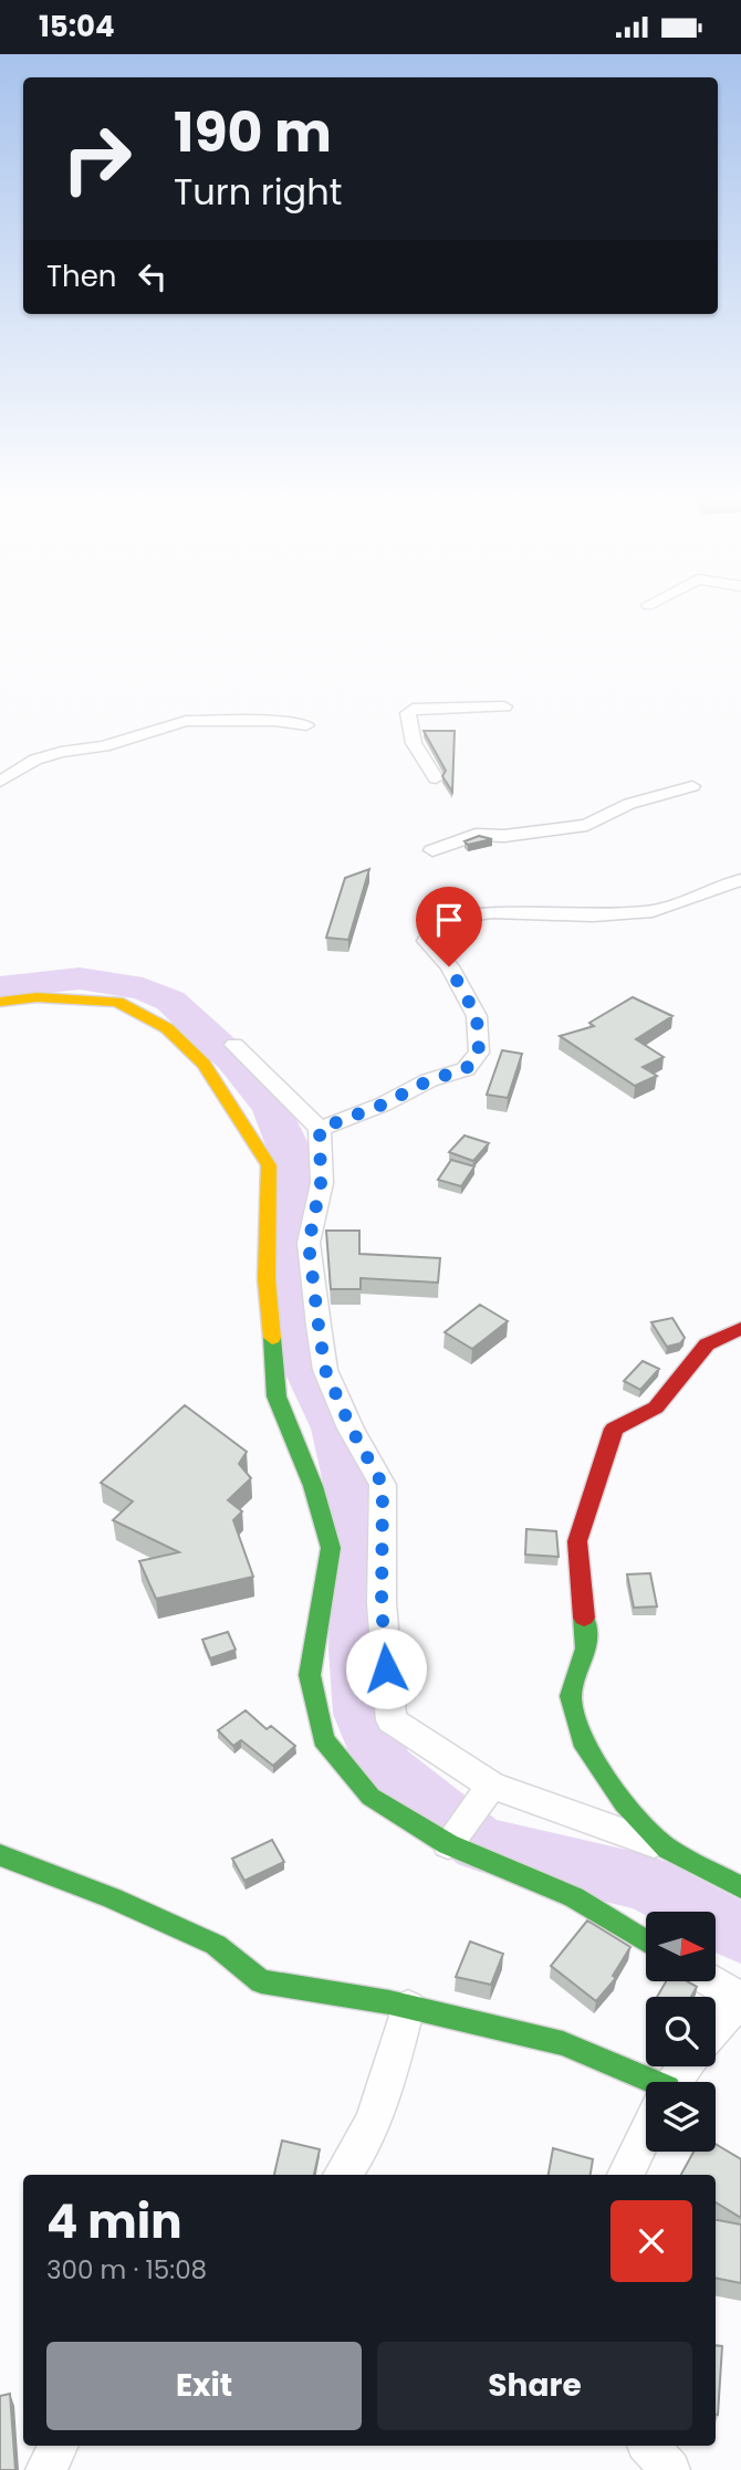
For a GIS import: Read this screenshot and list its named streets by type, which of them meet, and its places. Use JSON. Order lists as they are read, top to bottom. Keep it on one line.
{"north":"right","page":{"status":"15:04","turn":["190 m","Turn right"],"then":"Then","heading":["4 min","300 m · 15:08"],"buttons":["Exit","Share"]}}
